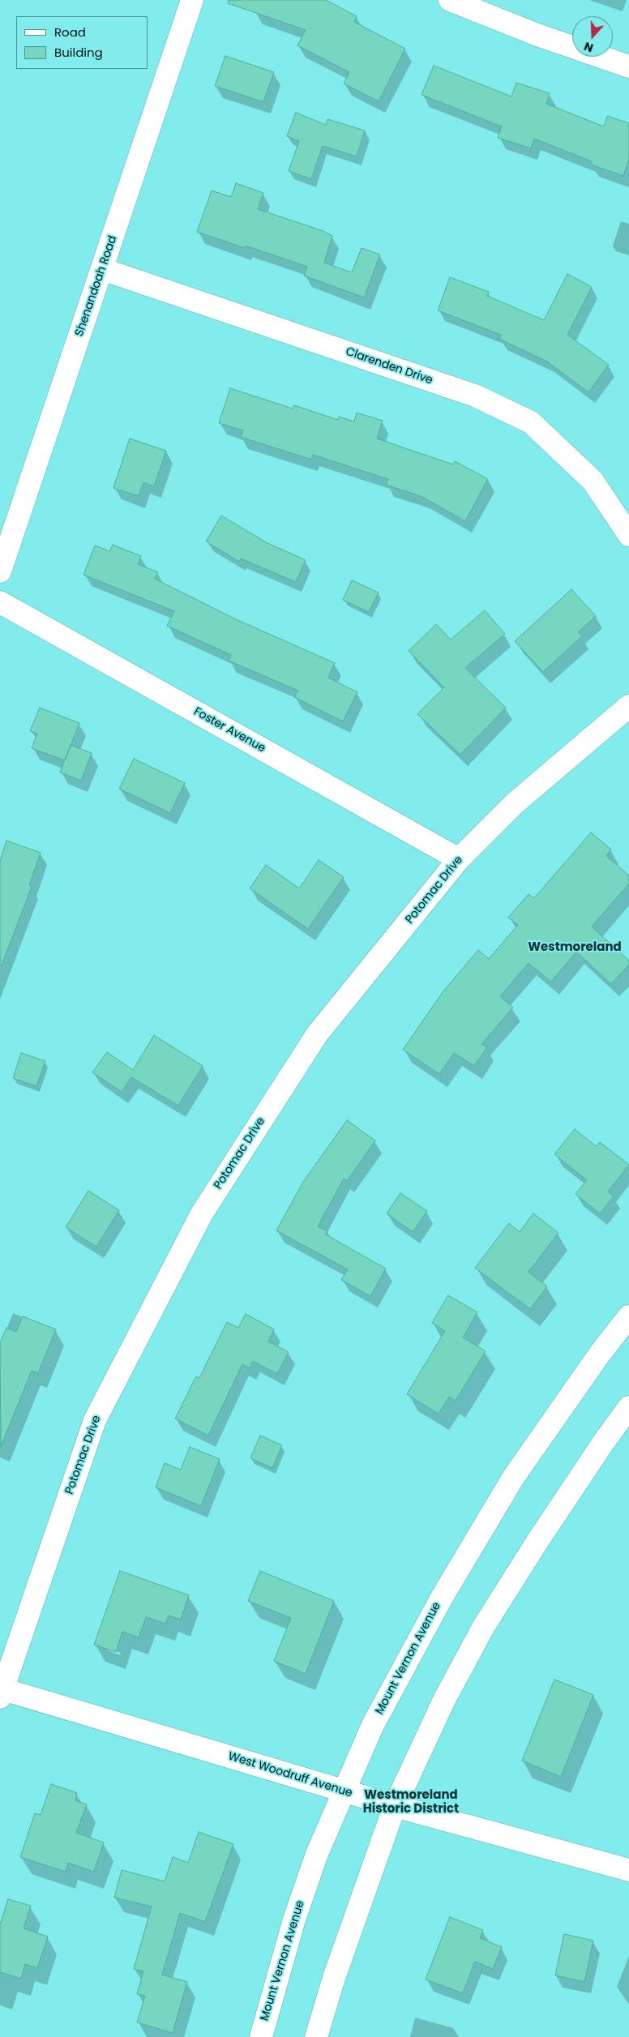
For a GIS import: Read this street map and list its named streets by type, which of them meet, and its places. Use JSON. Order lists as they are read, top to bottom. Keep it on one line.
{"streets":{"street":["Shenandoah Road","Clarenden Drive","Foster Avenue","Potomac Drive","Mount Vernon Avenue","West Woodruff Avenue"]},"crossings":[["Shenandoah Road","Clarenden Drive"],["Foster Avenue","Potomac Drive"],["Potomac Drive","West Woodruff Avenue"],["Mount Vernon Avenue","West Woodruff Avenue"]],"districts":["Westmoreland","Westmoreland Historic District"],"legend":["Road","Building"],"north":"bottom"}
